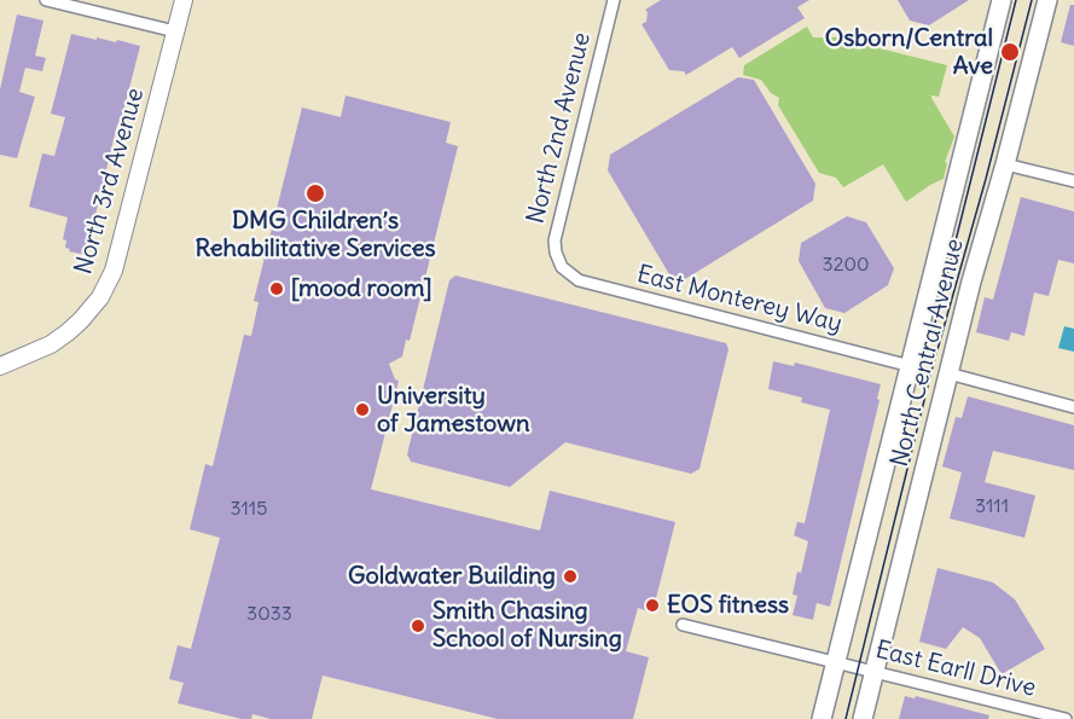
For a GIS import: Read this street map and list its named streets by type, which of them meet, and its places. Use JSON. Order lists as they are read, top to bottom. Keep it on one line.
{"streets":{"main road":["North Central Avenue"],"street":["North 2nd Avenue","North 3rd Avenue","East Monterey Way","East Earll Drive"]},"crossings":[["North 2nd Avenue","East Monterey Way"],["East Monterey Way","North Central Avenue"],["North Central Avenue","East Earll Drive"]],"places":["Osborn/Central Ave","DMG Children’s Rehabilitative Services","[mood room]","University of Jamestown","Goldwater Building","EOS fitness","Smith Chasing School of Nursing"],"house_numbers":["3200","3111","3115","3033"]}
